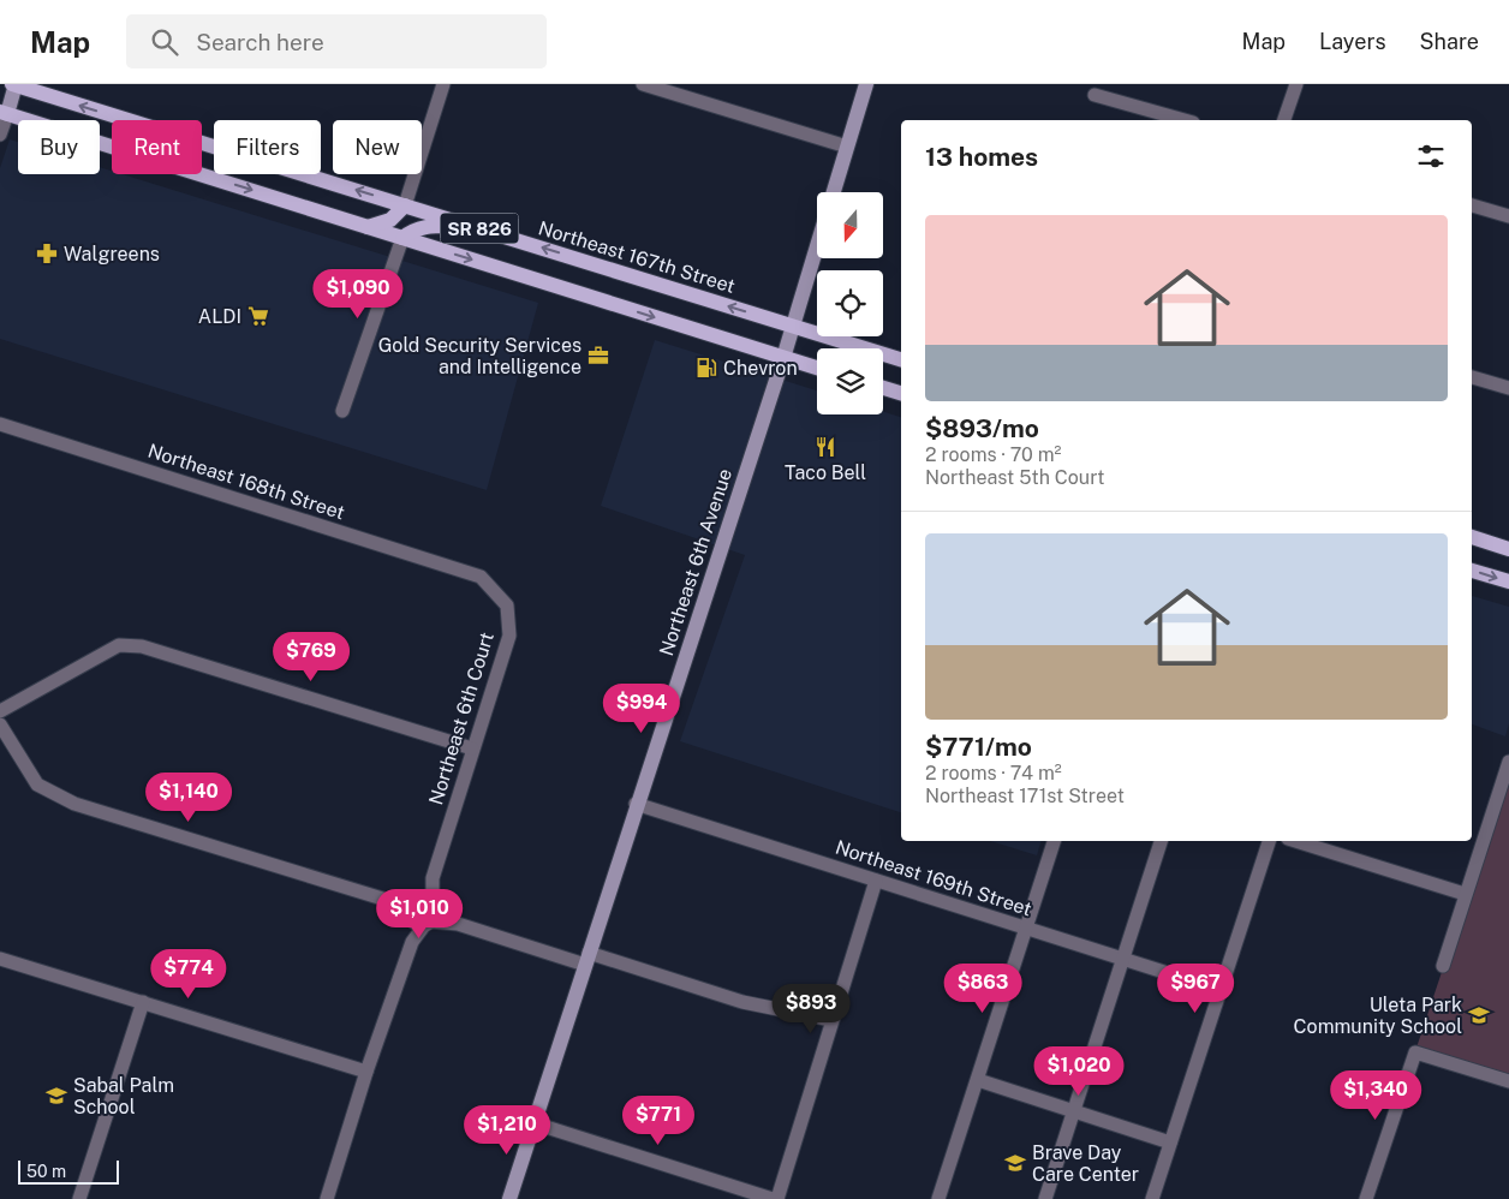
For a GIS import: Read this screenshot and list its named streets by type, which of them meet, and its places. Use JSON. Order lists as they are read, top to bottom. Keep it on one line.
{"streets":{"main road":["SR 826","Northeast 167th Street","Northeast 6th Avenue"],"street":["Northeast 168th Street","Northeast 6th Court","Northeast 169th Street"]},"crossings":[["SR 826","Northeast 6th Avenue"],["Northeast 167th Street","Northeast 6th Avenue"],["Northeast 168th Street","Northeast 6th Court"],["Northeast 6th Avenue","Northeast 169th Street"]],"places":{"pharmacy":["Walgreens"],"supermarket":["ALDI"],"office":["Gold Security Services and Intelligence"],"fuel station":["Chevron"],"restaurant":["Taco Bell"],"school or university":["Uleta Park Community School","Sabal Palm School","Brave Day Care Center"]},"scale_bar":"50 m","north":"bottom","page":{"header":"Map","search":"Search here","nav":["Map","Layers","Share"],"chip":["Buy","Rent","Filters","New"],"heading":"13 homes","list":[{"name":"$893/mo","note":"2 rooms · 70 m² · Northeast 5th Court"},{"name":"$771/mo","note":"2 rooms · 74 m² · Northeast 171st Street"}],"price":["$1,090","$769","$994","$1,140","$1,010","$774","$863","$967","$893","$1,020","$1,340","$771","$1,210"],"scale":"50 m"}}
